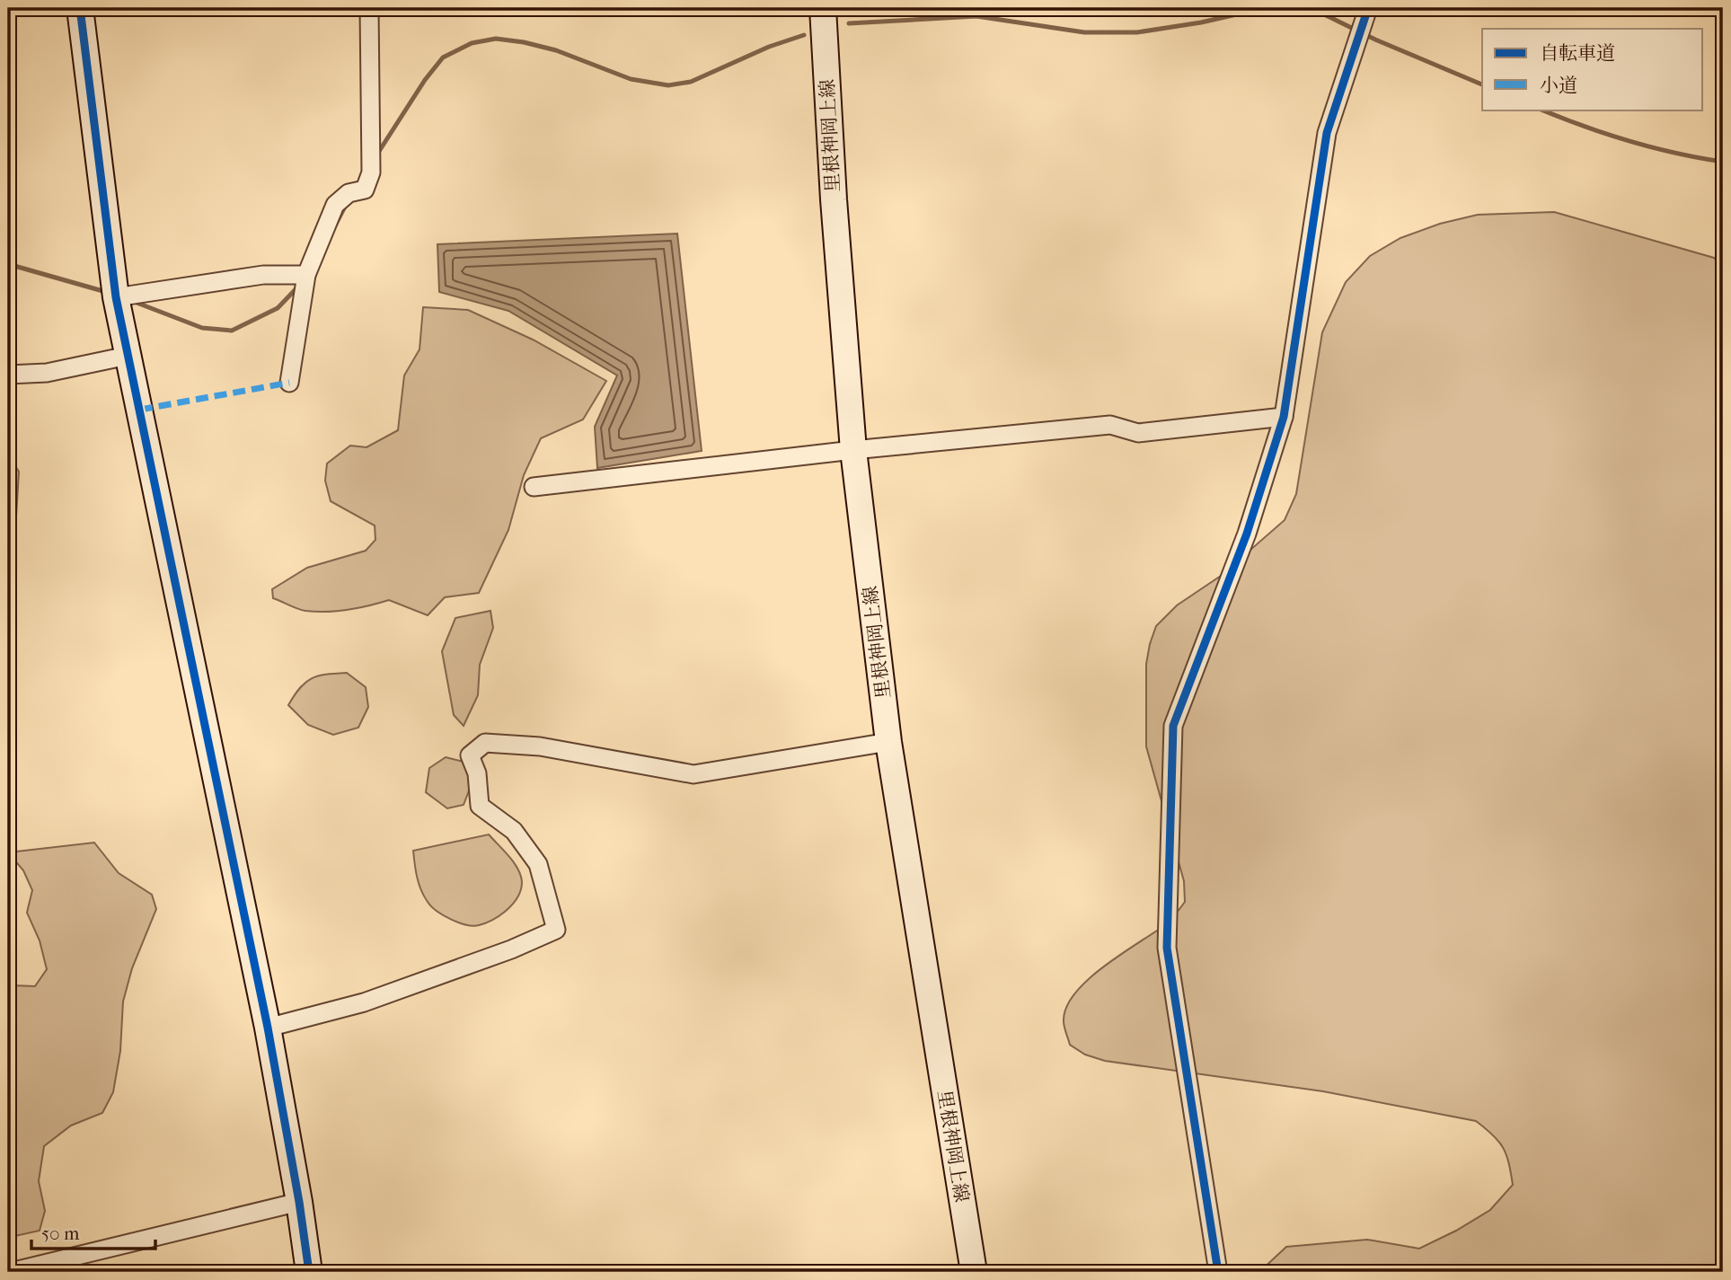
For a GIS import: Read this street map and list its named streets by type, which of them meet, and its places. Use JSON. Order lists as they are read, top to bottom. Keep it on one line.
{"streets":{"street":["里根神岡上線"]},"legend":["自転車道","小道"],"scale_bar":"50 m"}
